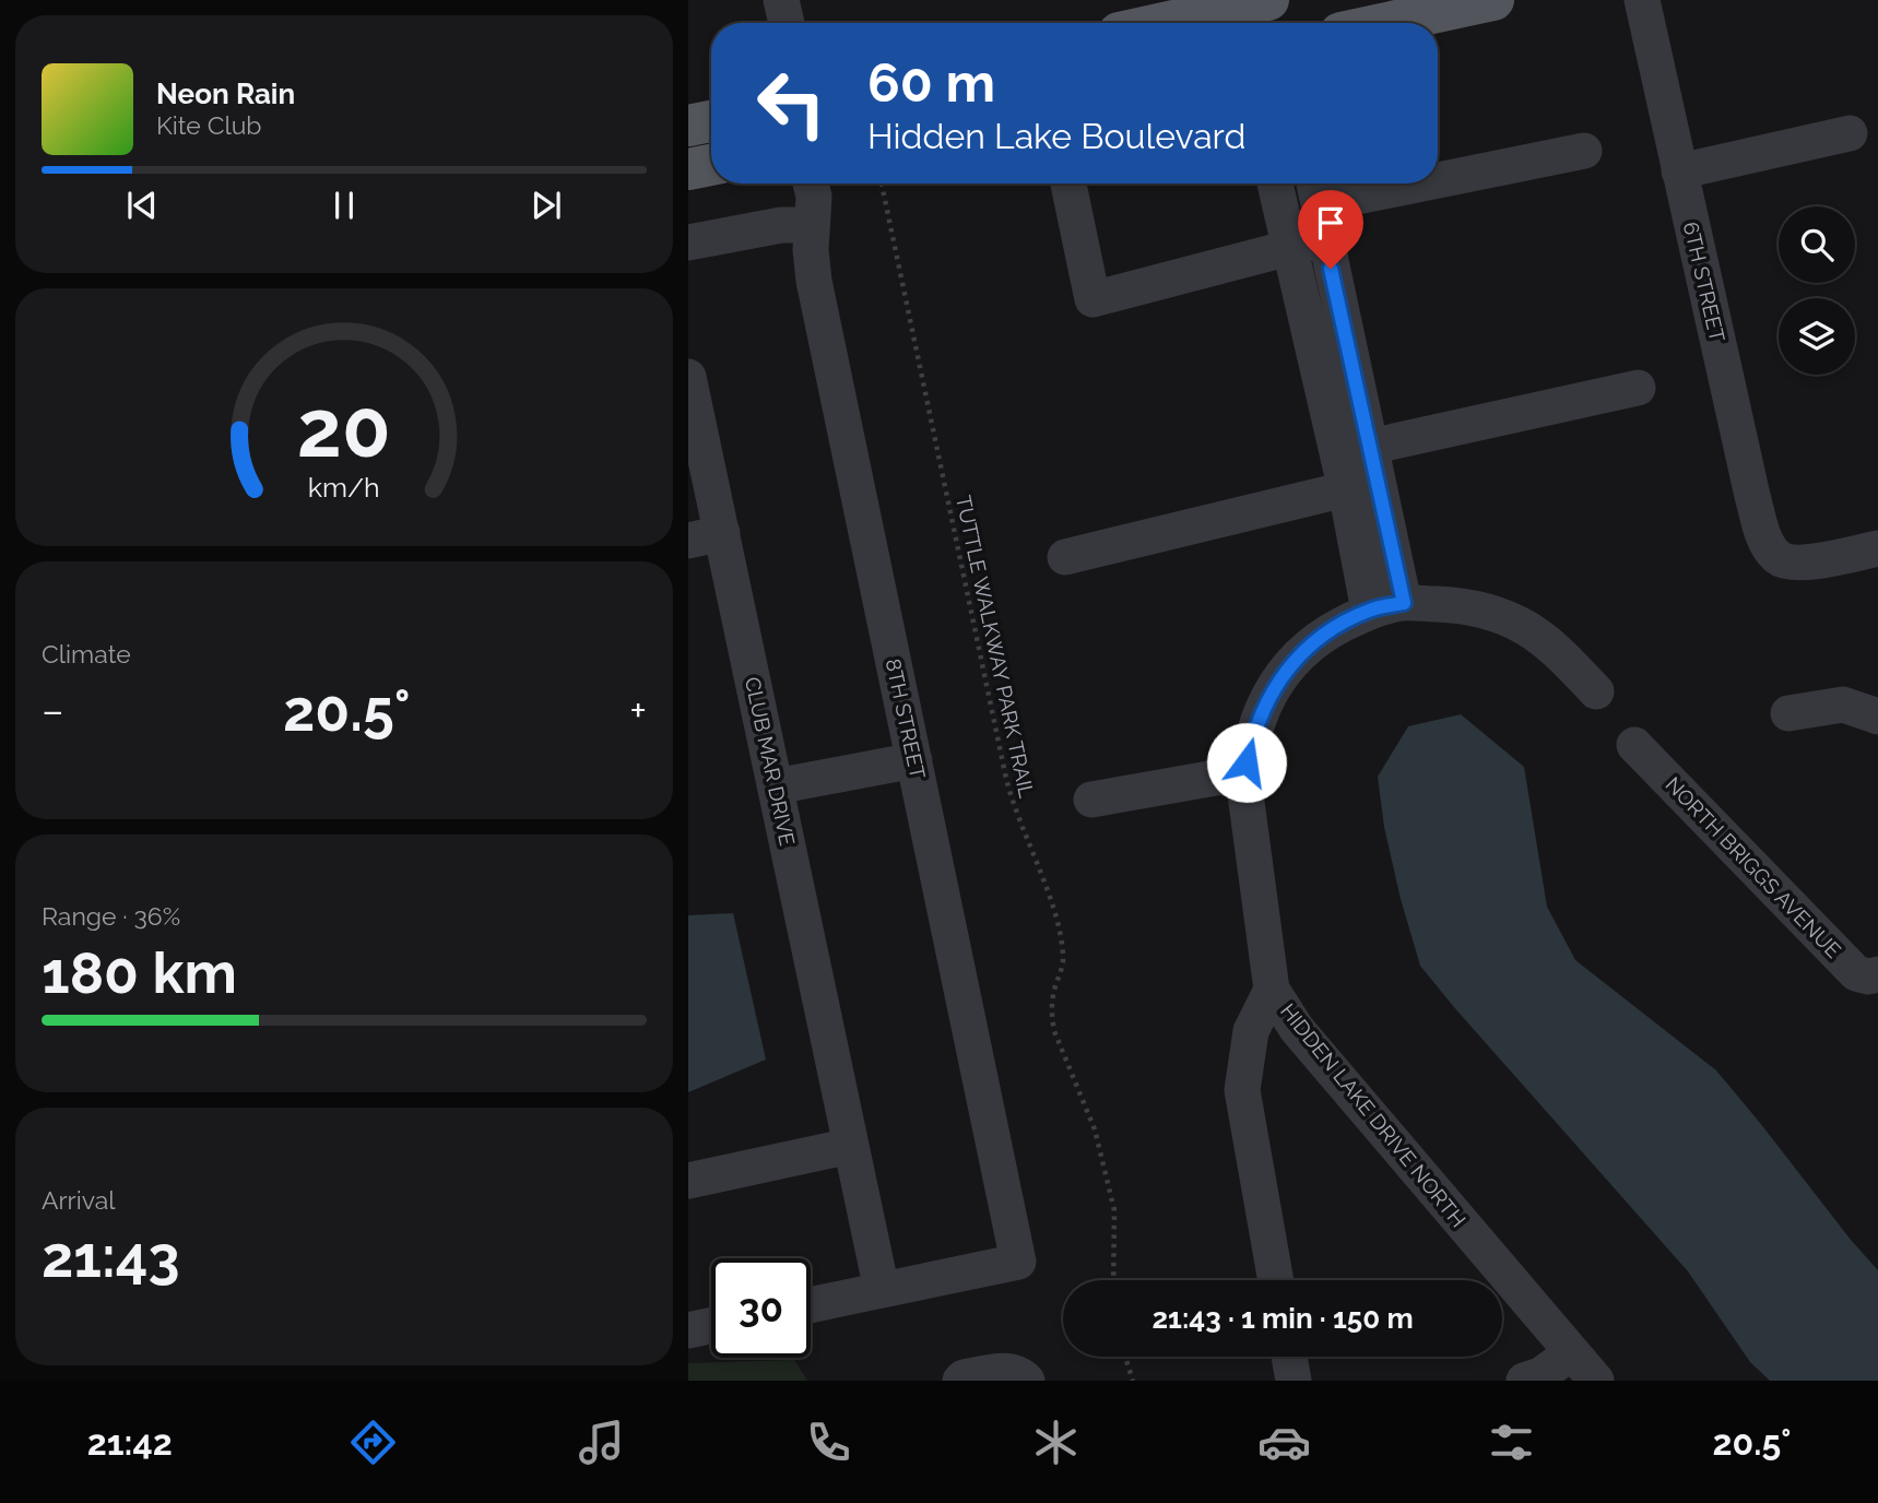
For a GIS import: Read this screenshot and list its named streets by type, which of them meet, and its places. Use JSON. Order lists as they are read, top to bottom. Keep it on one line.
{"streets":{"street":["6TH STREET","8TH STREET","CLUB MAR DRIVE","NORTH BRIGGS AVENUE","HIDDEN LAKE DRIVE NORTH"],"path":["TUTTLE WALKWAY PARK TRAIL"]},"crossings":[["8TH STREET","CLUB MAR DRIVE"]],"page":{"turn":["60 m","Hidden Lake Boulevard"],"song":["Neon Rain","Kite Club"],"tile":["Climate",["Range · 36%","180 km"],["Arrival","21:43"]],"heat":["−","20.5°","+"],"limit":"30","trip":"21:43 · 1 min · 150 m","tabs":["21:42","20.5°"],"gauge":["20","km/h"]}}
